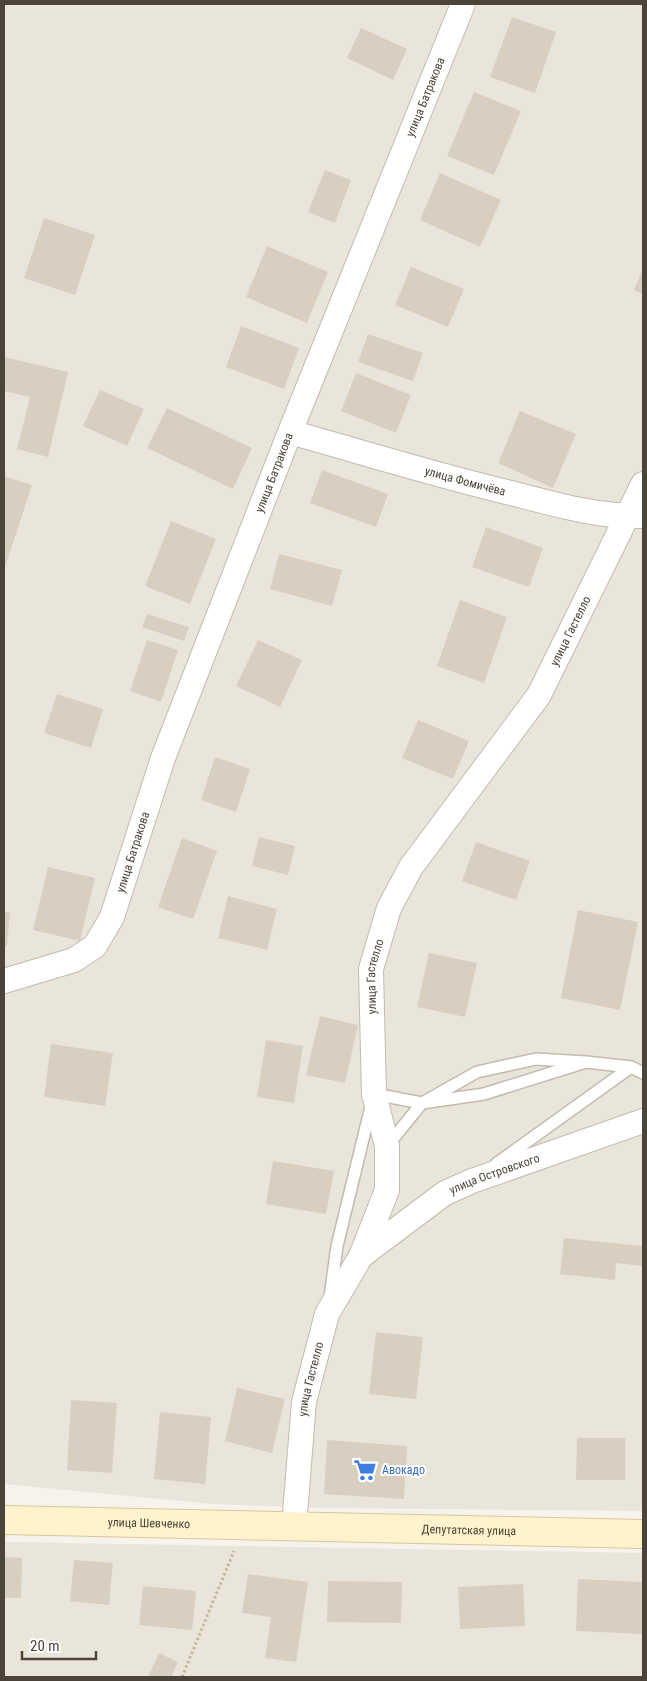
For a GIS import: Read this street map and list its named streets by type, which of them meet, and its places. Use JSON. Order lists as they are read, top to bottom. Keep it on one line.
{"streets":{"main road":["улица Шевченко","Депутатская улица"],"street":["улица Батракова","улица Фомичёва","улица Гастелло","улица Островского"]},"crossings":[["улица Батракова","улица Фомичёва"],["улица Фомичёва","улица Гастелло"],["улица Гастелло","улица Островского"],["улица Гастелло","улица Шевченко"],["улица Гастелло","Депутатская улица"],["улица Шевченко","Депутатская улица"]],"places":{"supermarket":["Авокадо"]},"scale_bar":"20 m"}
